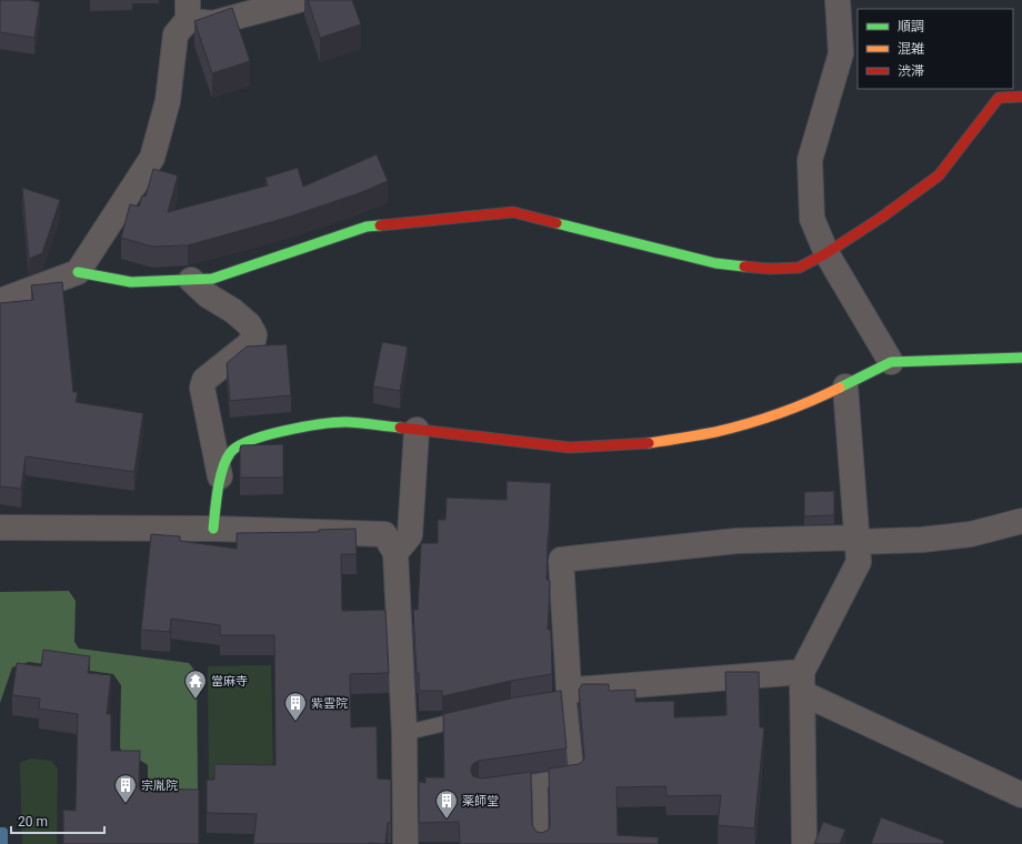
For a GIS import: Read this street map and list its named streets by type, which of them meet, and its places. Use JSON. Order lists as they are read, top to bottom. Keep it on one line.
{"places":{"temple":["當麻寺"],"building":["紫雲院","宗胤院","薬師堂"]},"legend":["順調","混雑","渋滞"],"scale_bar":"20 m"}
